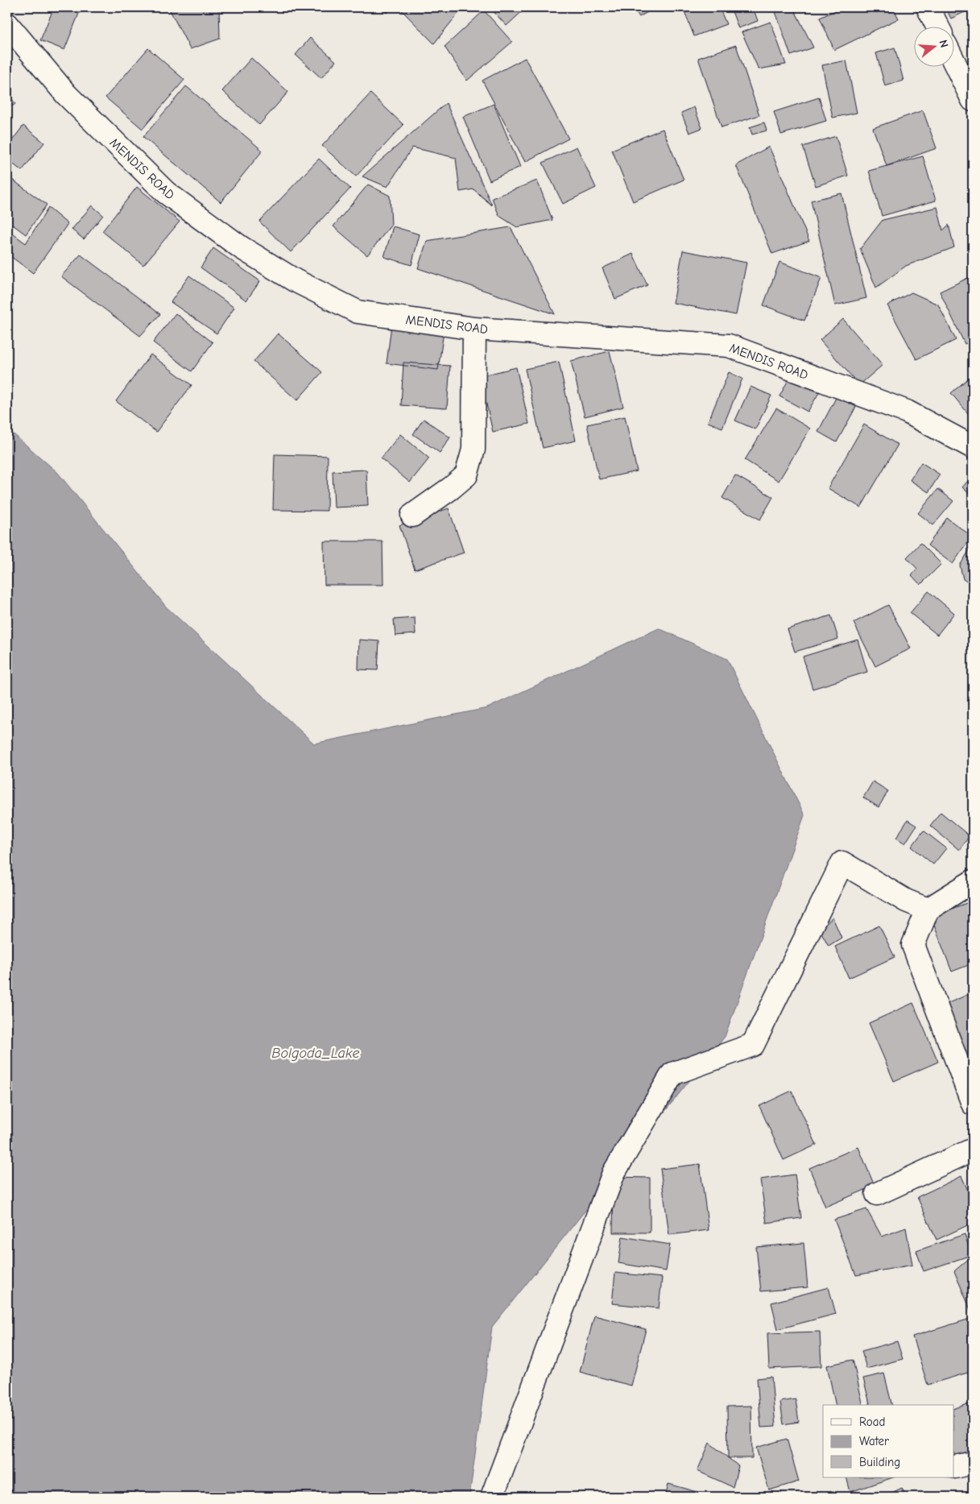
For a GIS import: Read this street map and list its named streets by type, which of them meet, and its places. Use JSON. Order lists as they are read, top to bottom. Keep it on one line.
{"streets":{"street":["MENDIS ROAD"]},"water":["Bolgoda_Lake"],"legend":["Road","Water","Building"],"north":"right"}
